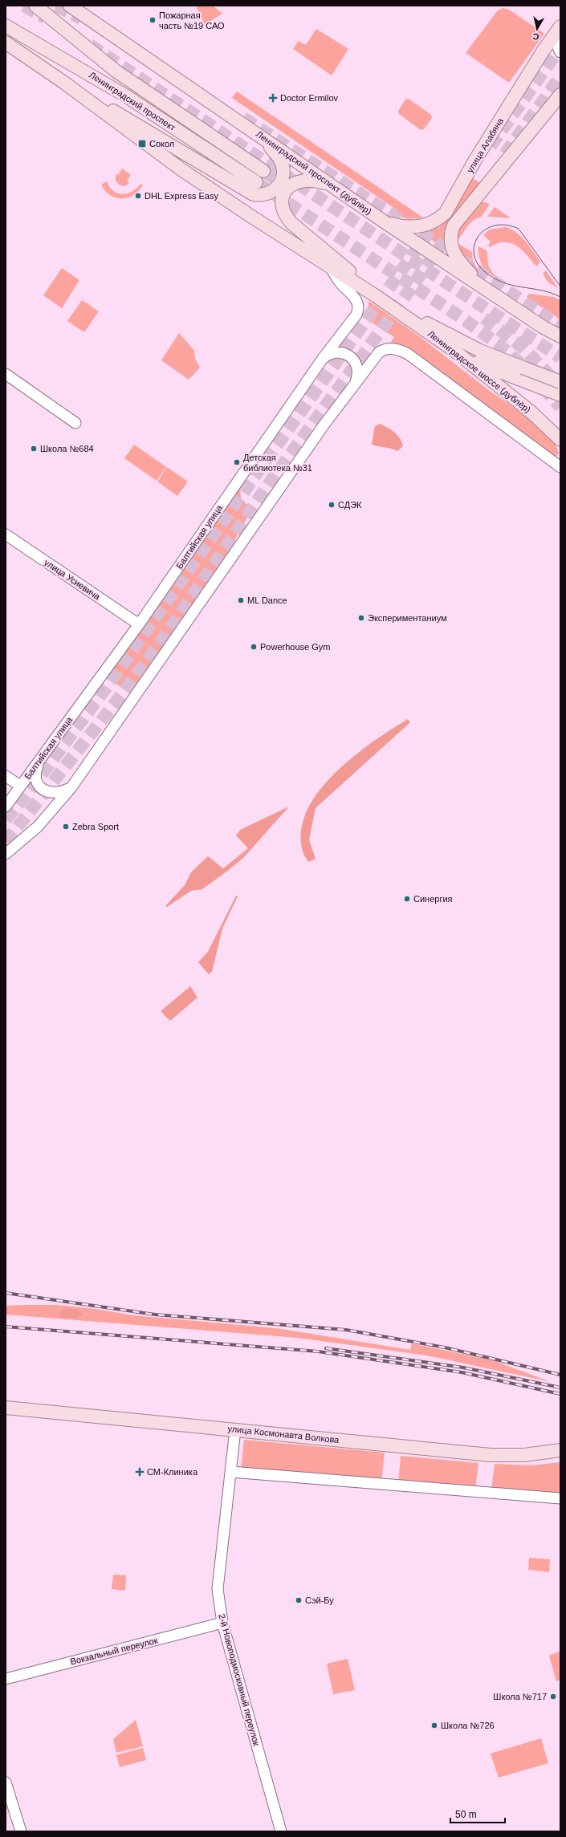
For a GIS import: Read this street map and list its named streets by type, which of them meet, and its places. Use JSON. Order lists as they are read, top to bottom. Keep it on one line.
{"streets":{"main road":["Ленинградский проспект","улица Алабяна","Ленинградский проспект (дублёр)","Ленинградское шоссе (дублёр)","улица Космонавта Волкова"],"street":["Балтийская улица","улица Усиевича","Вокзальный переулок","2-й Новоподмосковный переулок"]},"crossings":[["улица Алабяна","Ленинградский проспект (дублёр)"],["Балтийская улица","улица Усиевича"],["улица Космонавта Волкова","2-й Новоподмосковный переулок"],["Вокзальный переулок","2-й Новоподмосковный переулок"]],"places":{"other":["Пожарная часть №19 САО","DHL Express Easy","Школа №684","Детская библиотека №31","СДЭК","ML Dance","Экспериментаниум","Powerhouse Gym","Zebra Sport","Синергия","Сэй-Бу","Школа №717","Школа №726"],"health":["Doctor Ermilov","СМ-Клиника"],"transit":["Сокол"]},"scale_bar":"50 m","north":"bottom"}
